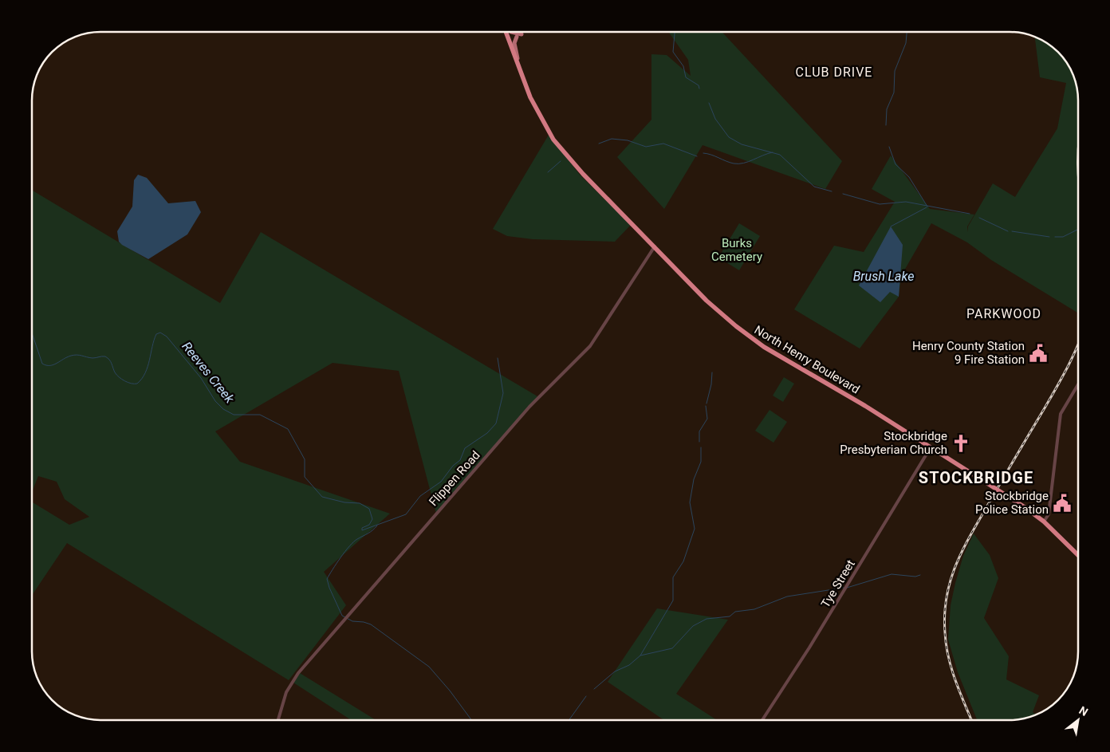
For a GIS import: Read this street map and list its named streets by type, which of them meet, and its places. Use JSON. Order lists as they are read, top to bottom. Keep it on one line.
{"streets":{"highway":["North Henry Boulevard"],"street":["Flippen Road","Tye Street"]},"crossings":[["North Henry Boulevard","Flippen Road"],["North Henry Boulevard","Tye Street"]],"districts":["CLUB DRIVE","PARKWOOD","STOCKBRIDGE"],"water":["Brush Lake","Reeves Creek"],"parks":["Burks Cemetery"],"places":{"public building":["Henry County Station 9 Fire Station","Stockbridge Police Station"],"church":["Stockbridge Presbyterian Church"]},"north":"top right"}
